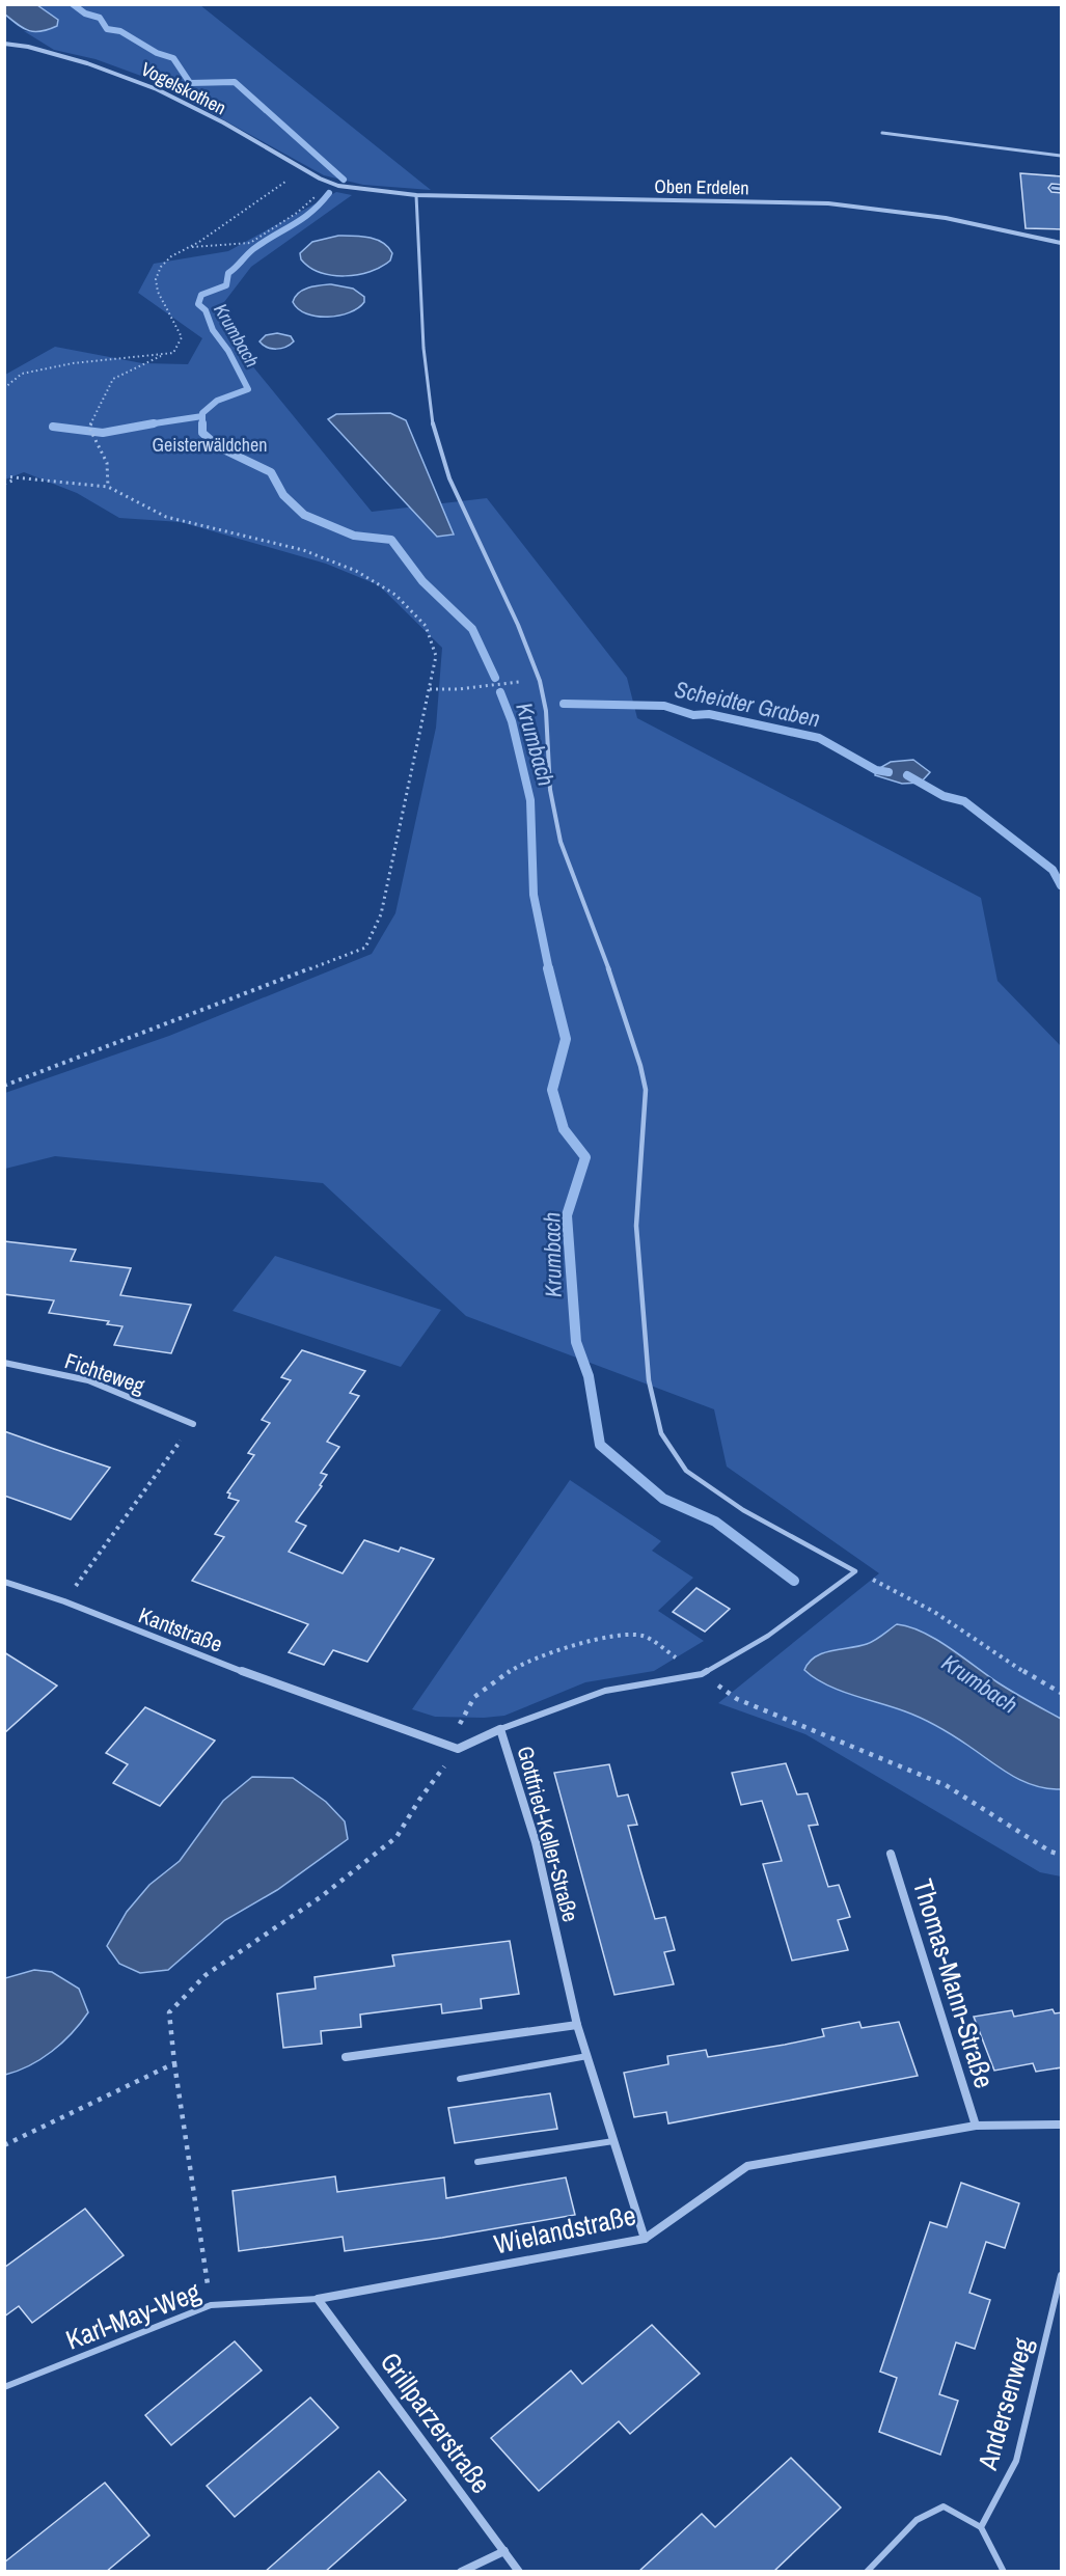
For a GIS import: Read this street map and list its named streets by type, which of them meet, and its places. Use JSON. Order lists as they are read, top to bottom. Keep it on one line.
{"streets":{"street":["Vogelskothen","Oben Erdelen","Fichteweg","Kantstraße","Gottfried-Keller-Straße","Thomas-Mann-Straße","Wielandstraße","Grillparzerstraße"],"lane":["Karl-May-Weg","Andersenweg"]},"crossings":[["Vogelskothen","Oben Erdelen"],["Kantstraße","Gottfried-Keller-Straße"],["Gottfried-Keller-Straße","Wielandstraße"],["Thomas-Mann-Straße","Wielandstraße"],["Wielandstraße","Karl-May-Weg"],["Wielandstraße","Grillparzerstraße"],["Karl-May-Weg","Grillparzerstraße"]],"water":["Krumbach","Scheidter Graben"],"parks":["Geisterwäldchen"]}
